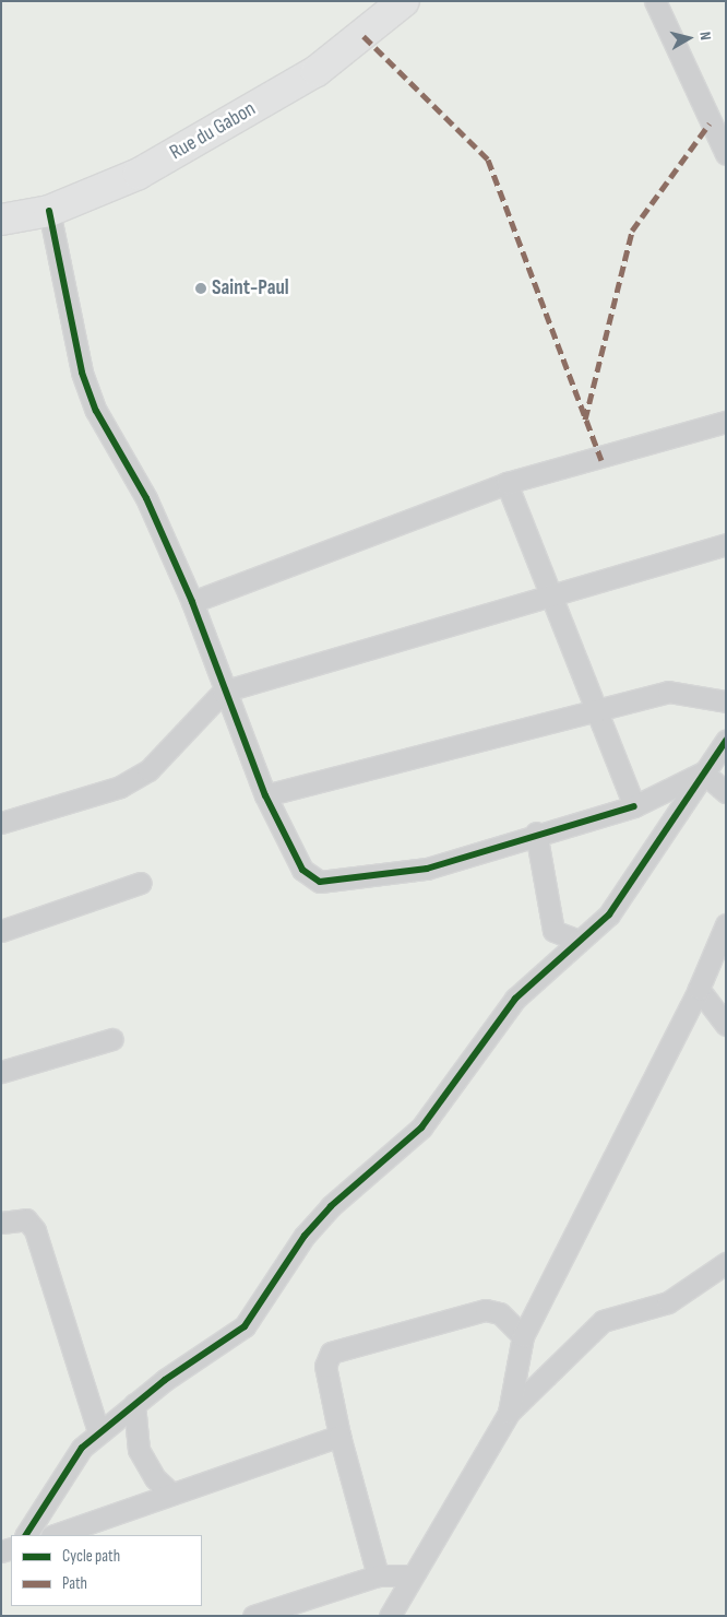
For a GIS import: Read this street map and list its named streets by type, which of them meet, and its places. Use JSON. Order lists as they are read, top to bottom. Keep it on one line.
{"streets":{"highway":["Rue du Gabon"]},"places":["Saint-Paul"],"legend":["Cycle path","Path"],"north":"right"}
